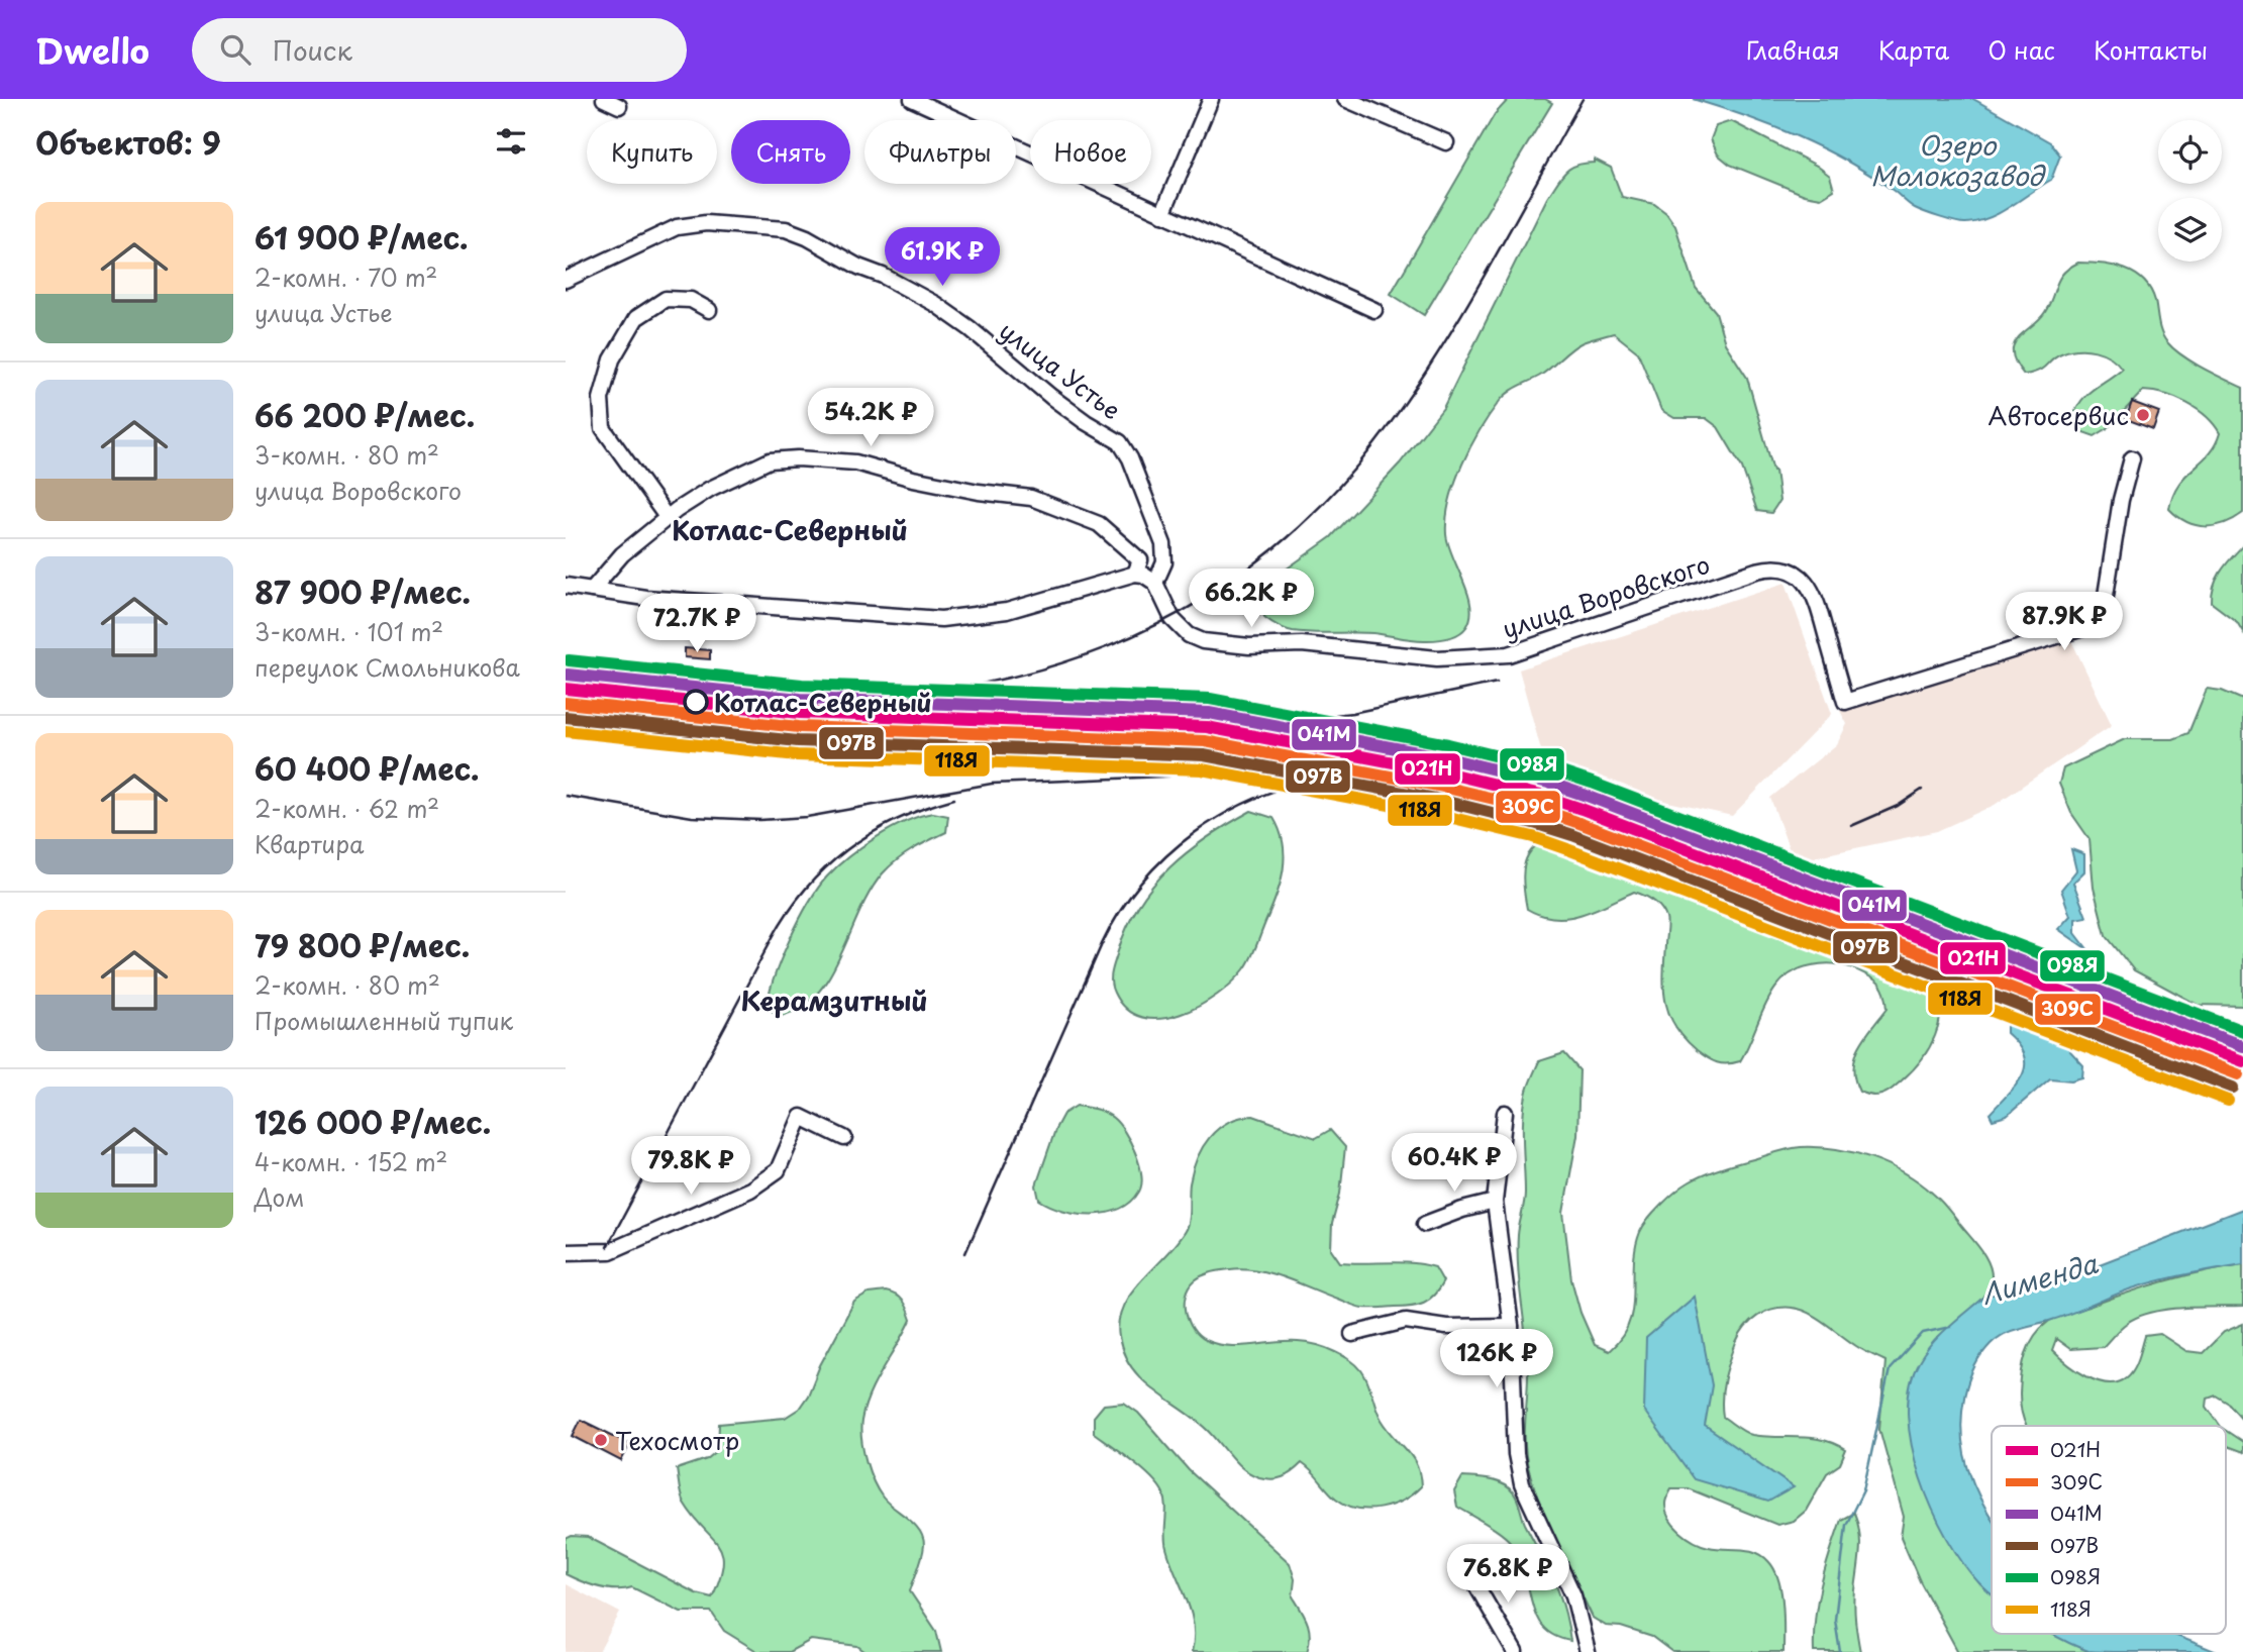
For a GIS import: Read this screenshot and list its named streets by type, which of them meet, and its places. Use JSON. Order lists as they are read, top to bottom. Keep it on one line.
{"streets":{"street":["улица Устье","улица Воровского"]},"crossings":[["улица Устье","улица Воровского"]],"districts":["Котлас-Северный","Керамзитный"],"water":["Озеро Молокозавод","Лименда"],"places":["Автосервис","Котлас-Северный","Техосмотр"],"lines":["transit line 098Я","transit line 041М","transit line 021Н","transit line 309С","transit line 097В","transit line 118Я"],"legend":["021Н","309С","041М","097В","098Я","118Я"],"page":{"header":"Dwello","search":"Поиск","nav":["Главная","Карта","О нас","Контакты"],"heading":"Объектов: 9","chip":["Купить","Снять","Фильтры","Новое"],"list":[{"name":"61 900 ₽/мес.","note":"2-комн. · 70 m² · улица Устье"},{"name":"66 200 ₽/мес.","note":"3-комн. · 80 m² · улица Воровского"},{"name":"87 900 ₽/мес.","note":"3-комн. · 101 m² · переулок Смольникова"},{"name":"60 400 ₽/мес.","note":"2-комн. · 62 m² · Квартира"},{"name":"79 800 ₽/мес.","note":"2-комн. · 80 m² · Промышленный тупик"},{"name":"126 000 ₽/мес.","note":"4-комн. · 152 m² · Дом"}],"price":["61.9K ₽","54.2K ₽","66.2K ₽","87.9K ₽","72.7K ₽","60.4K ₽","79.8K ₽","126K ₽","76.8K ₽"]}}
